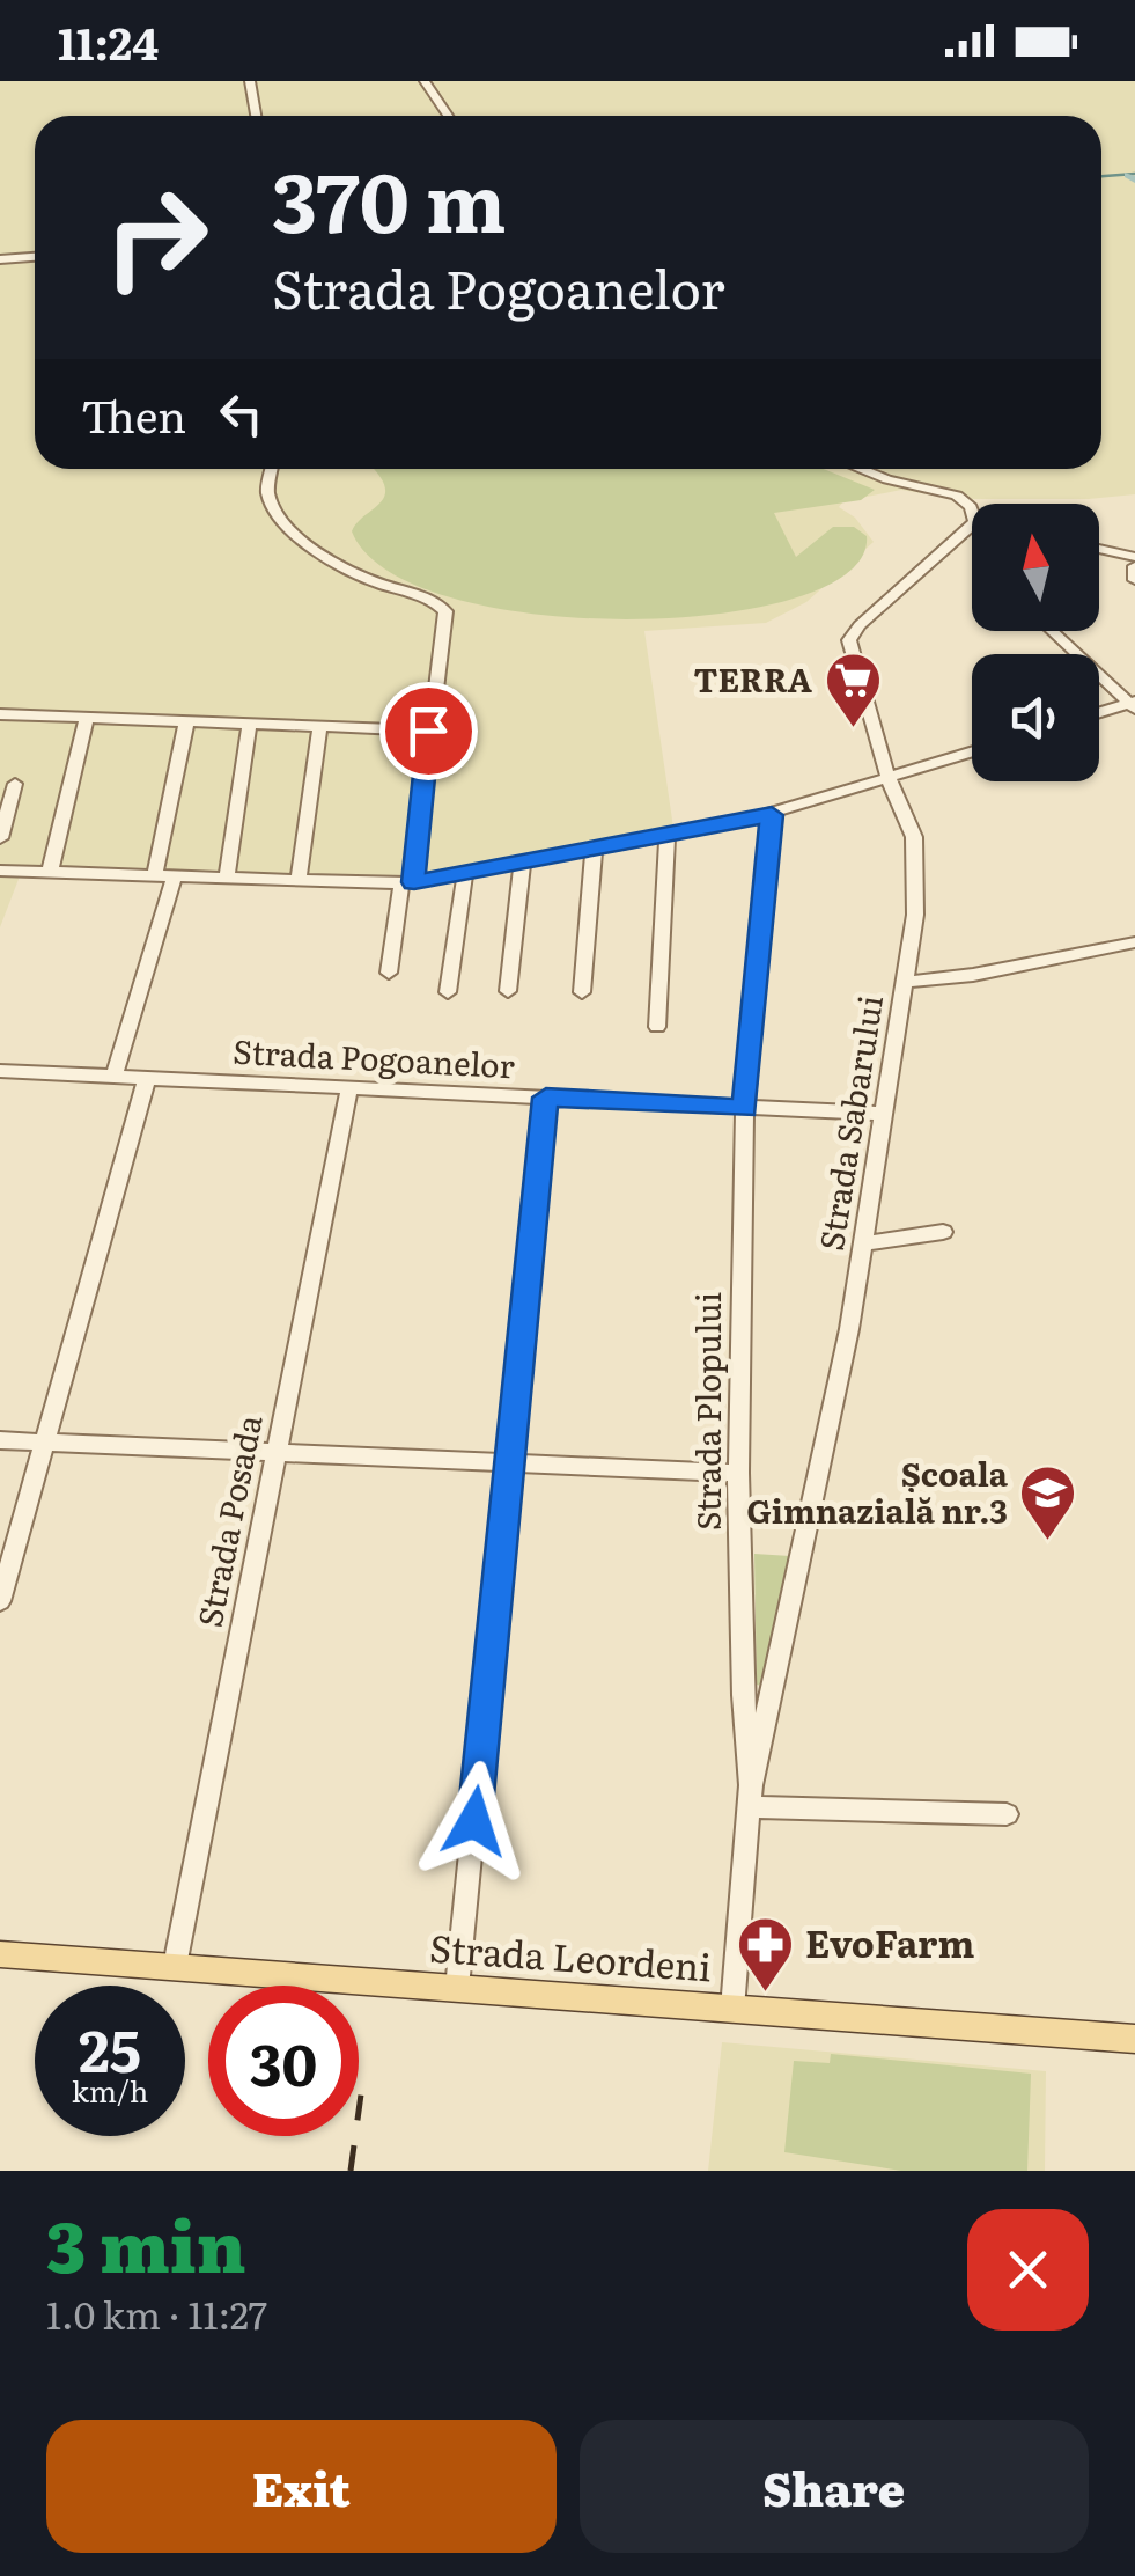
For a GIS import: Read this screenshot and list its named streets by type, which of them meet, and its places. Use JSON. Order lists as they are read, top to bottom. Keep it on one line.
{"streets":{"main road":["Strada Leordeni"],"street":["Strada Pogoanelor","Strada Sabarului","Strada Plopului","Strada Posada"]},"crossings":[["Strada Pogoanelor","Strada Sabarului"],["Strada Pogoanelor","Strada Plopului"],["Strada Pogoanelor","Strada Posada"],["Strada Sabarului","Strada Plopului"],["Strada Plopului","Strada Leordeni"],["Strada Posada","Strada Leordeni"]],"places":{"supermarket":["TERRA"],"school or university":["Școala Gimnazială nr.3"],"pharmacy":["EvoFarm"]},"north":"top","page":{"status":"11:24","turn":["370 m","Strada Pogoanelor"],"then":"Then","speed":"25 km/h","limit":"30","heading":["3 min","1.0 km · 11:27"],"buttons":["Exit","Share"]}}
